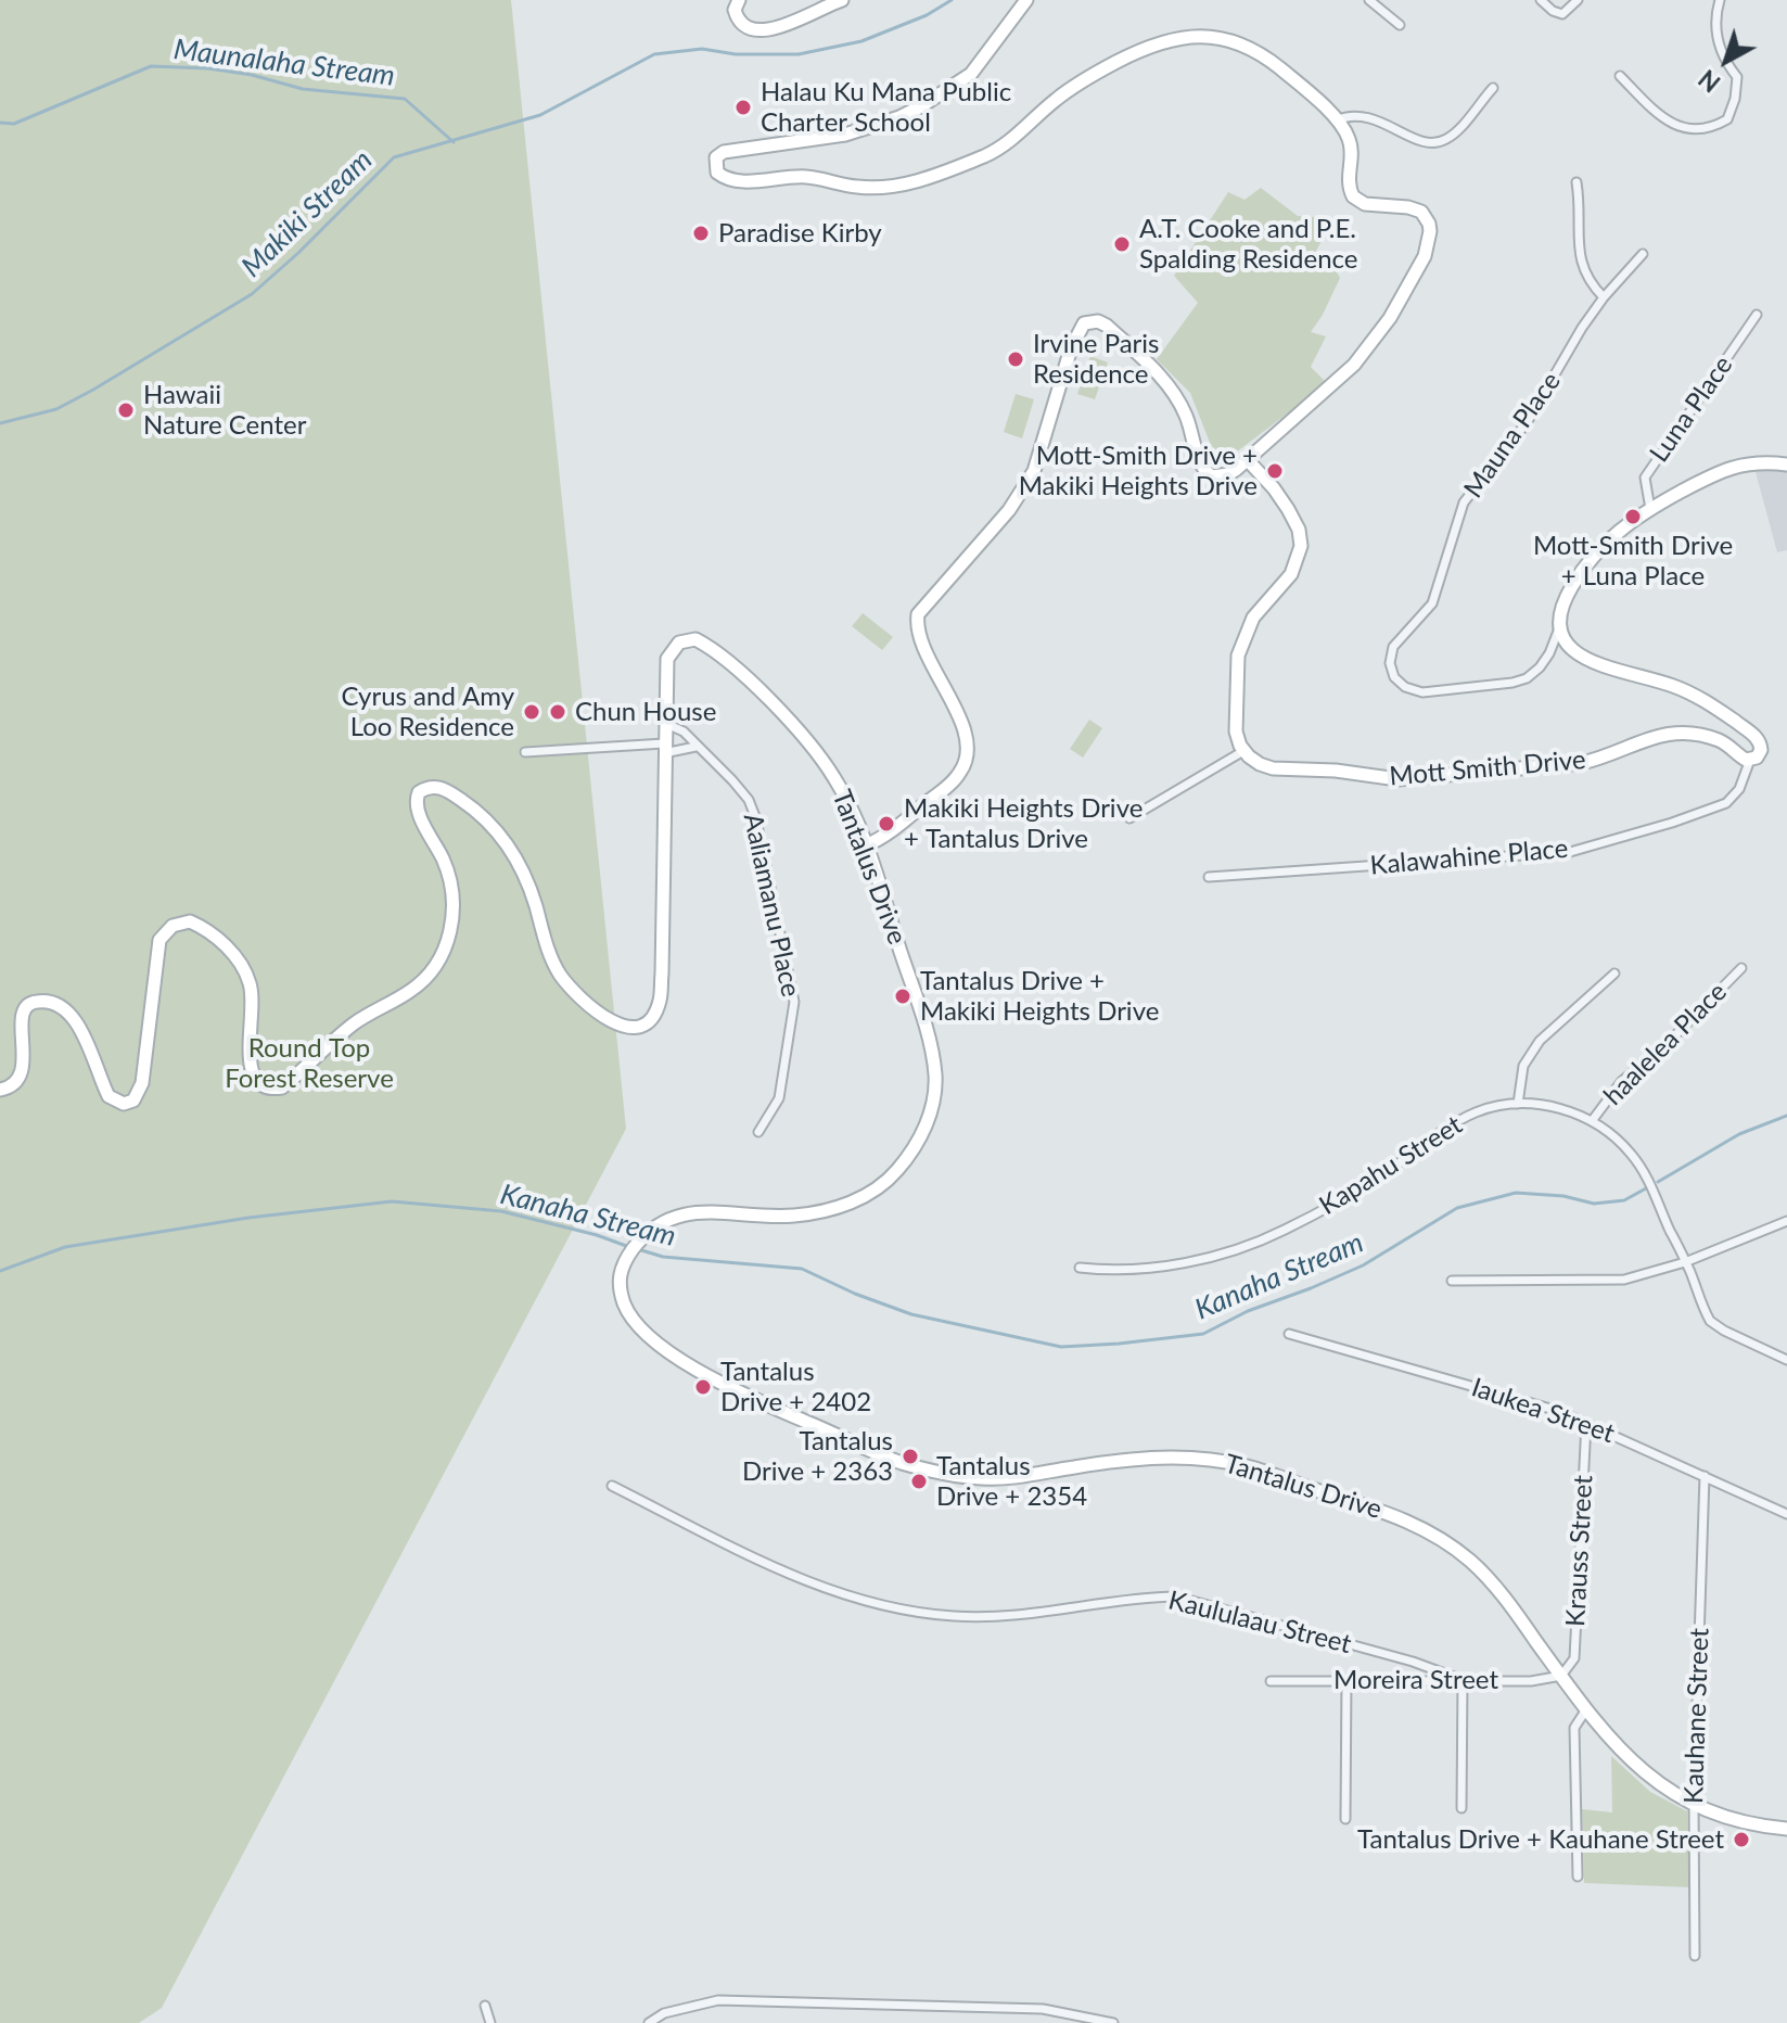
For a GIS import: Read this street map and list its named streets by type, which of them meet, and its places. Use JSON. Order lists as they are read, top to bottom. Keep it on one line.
{"streets":{"street":["Luna Place","Mauna Place","Mott Smith Drive","Kalawahine Place","Tantalus Drive","Aaliamanu Place","haalelea Place","Kapahu Street","Iaukea Street","Krauss Street","Kaululaau Street","Moreira Street","Kauhane Street"]},"crossings":[["Mott Smith Drive","Kalawahine Place"],["Tantalus Drive","Aaliamanu Place"],["Tantalus Drive","Krauss Street"],["Tantalus Drive","Moreira Street"],["Tantalus Drive","Kauhane Street"],["haalelea Place","Kapahu Street"],["Iaukea Street","Krauss Street"],["Iaukea Street","Kauhane Street"],["Krauss Street","Moreira Street"],["Kaululaau Street","Moreira Street"]],"water":["Maunalaha Stream","Makiki Stream","Kanaha Stream"],"parks":["Round Top Forest Reserve"],"places":["Halau Ku Mana Public Charter School","Paradise Kirby","A.T. Cooke and P.E. Spalding Residence","Irvine Paris Residence","Hawaii Nature Center","Mott-Smith Drive + Makiki Heights Drive","Mott-Smith Drive + Luna Place","Cyrus and Amy Loo Residence","Chun House","Makiki Heights Drive + Tantalus Drive","Tantalus Drive + Makiki Heights Drive","Tantalus Drive + 2402","Tantalus Drive + 2363","Tantalus Drive + 2354","Tantalus Drive + Kauhane Street"],"north":"bottom left"}
